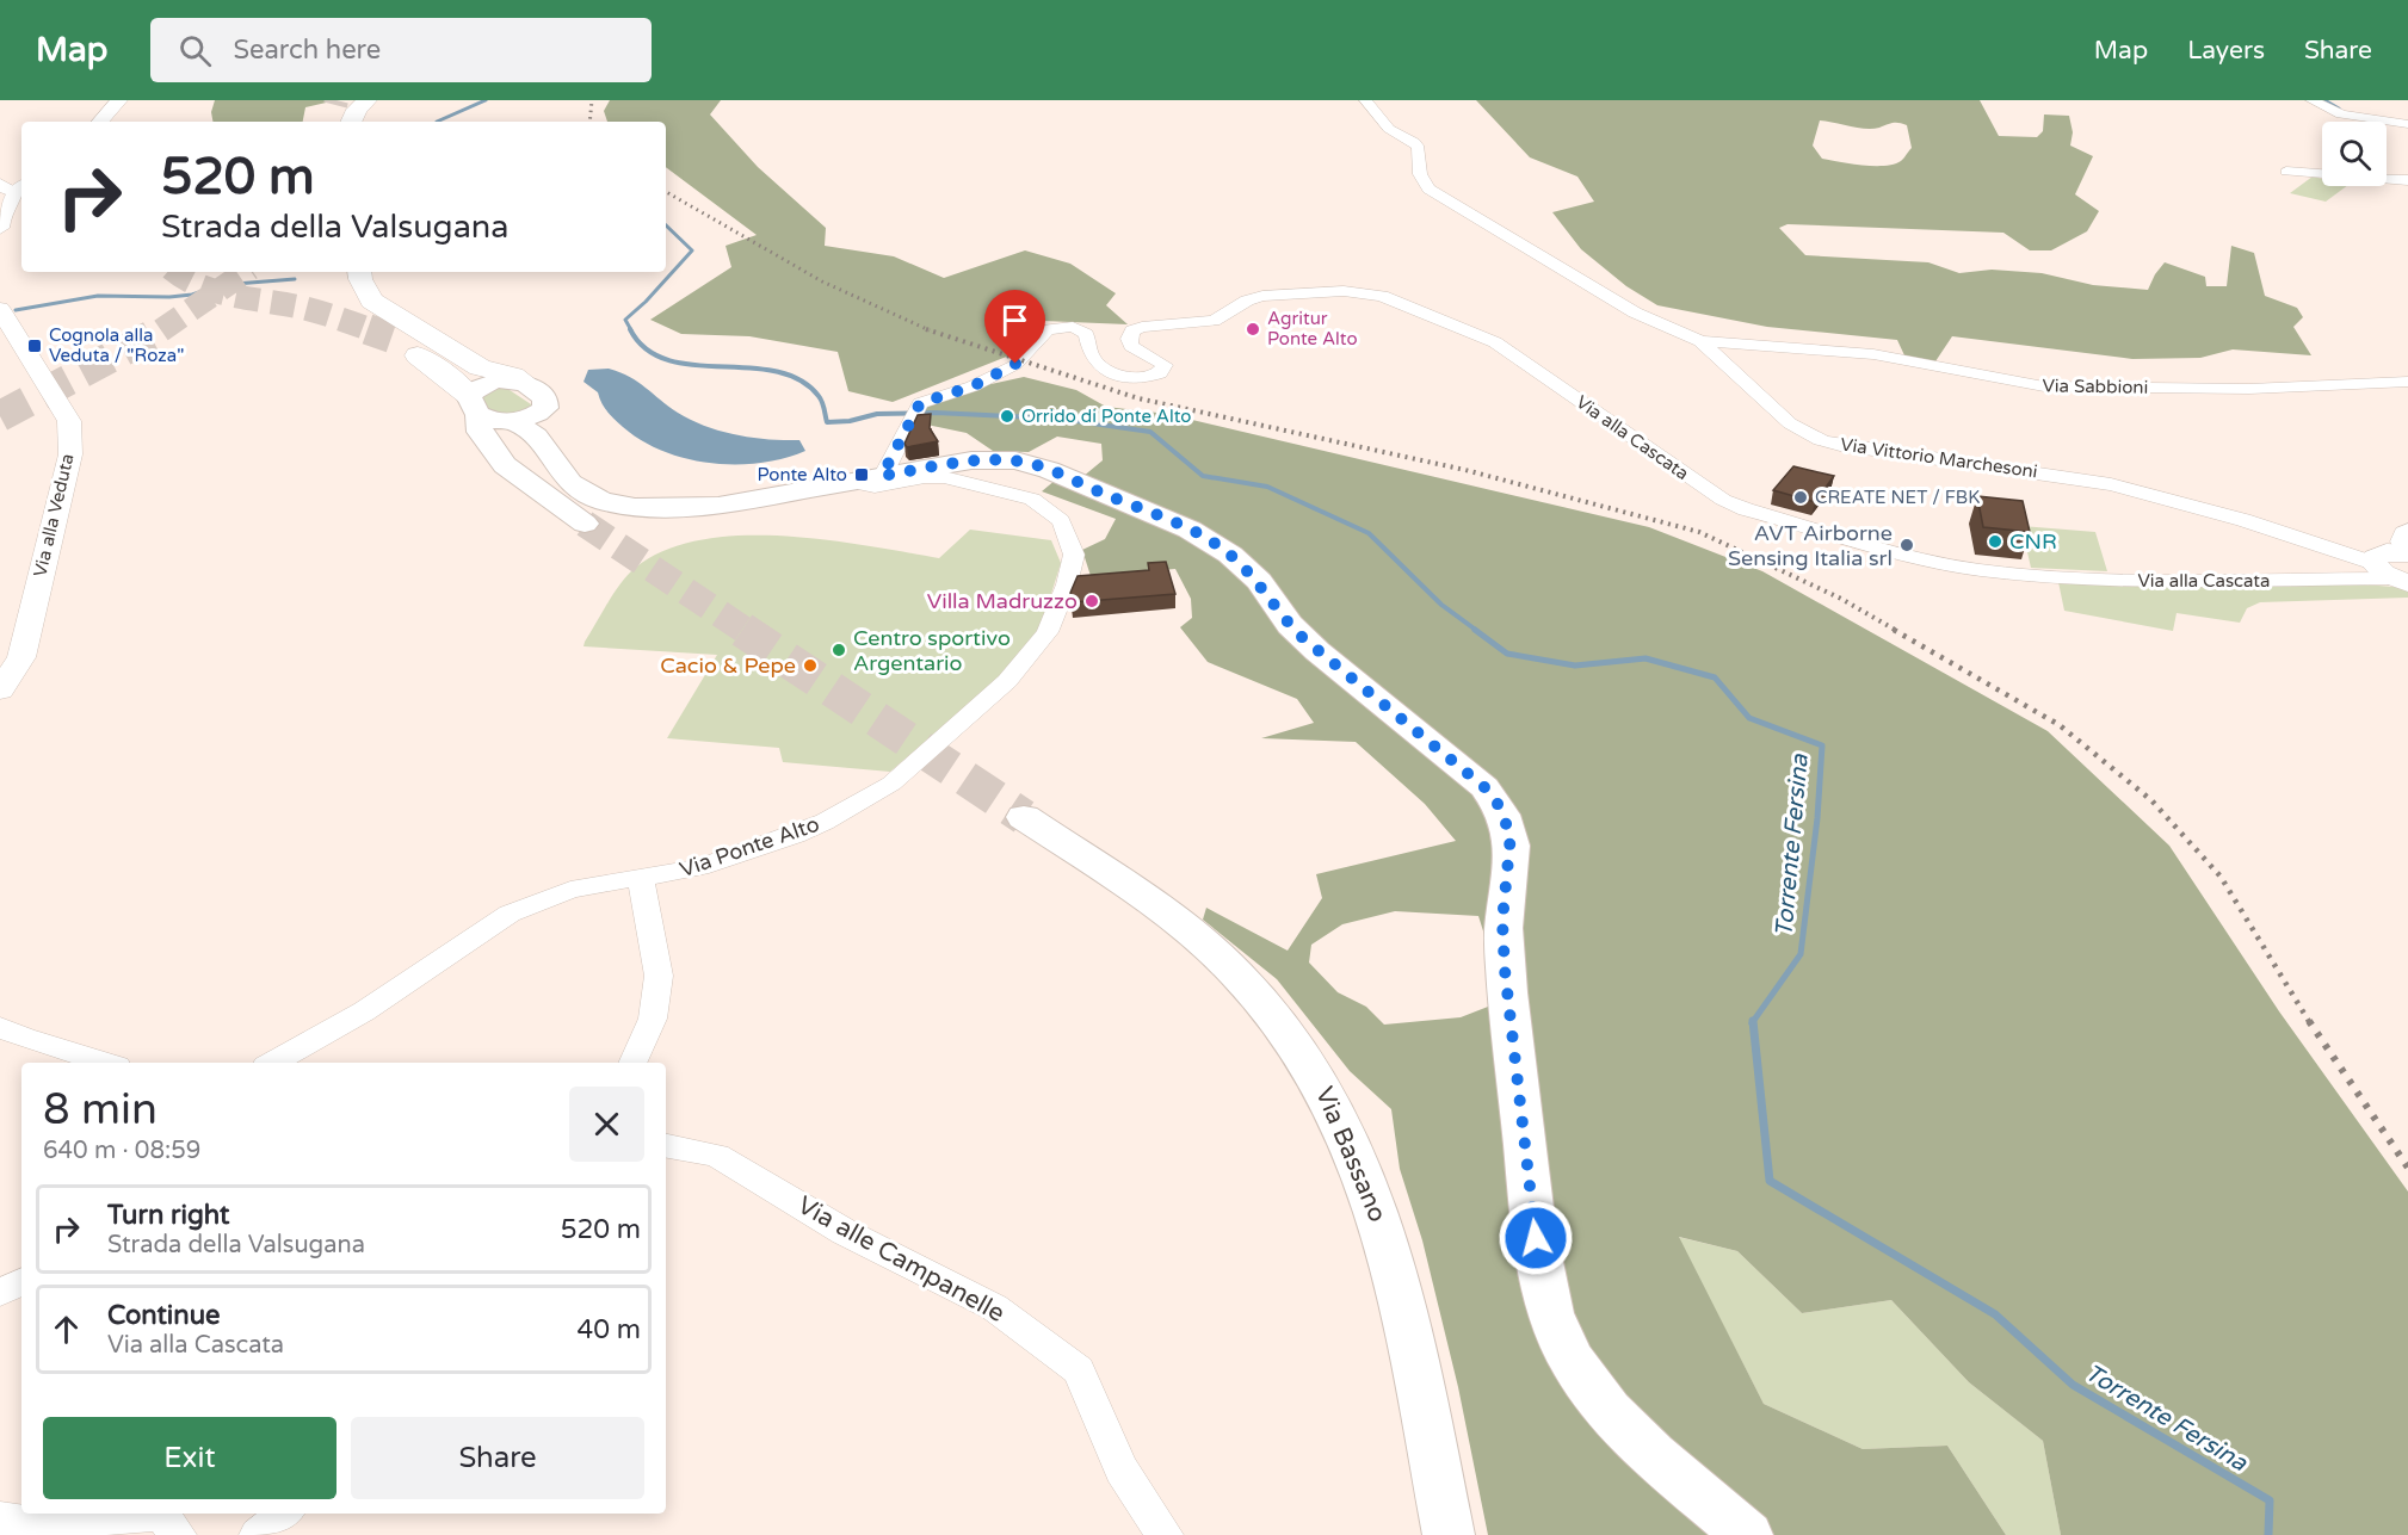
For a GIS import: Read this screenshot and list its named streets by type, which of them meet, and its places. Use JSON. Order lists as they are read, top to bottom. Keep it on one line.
{"streets":{"main road":["Via Bassano"],"street":["Via Sabbioni","Via alla Cascata","Via Vittorio Marchesoni","Via alla Veduta","Via Ponte Alto","Via alle Campanelle"]},"crossings":[["Via Sabbioni","Via Vittorio Marchesoni"],["Via alla Cascata","Via Vittorio Marchesoni"],["Via alla Cascata","Via Ponte Alto"]],"water":["Torrente Fersina"],"places":{"other":["Agritur Ponte Alto","Orrido di Ponte Alto","CREATE NET / FBK","CNR","AVT Airborne Sensing Italia srl","Villa Madruzzo","Centro sportivo Argentario","Cacio & Pepe"],"transit":["Cognola alla Veduta / \"Roza\"","Ponte Alto"]},"page":{"header":"Map","search":"Search here","nav":["Map","Layers","Share"],"turn":["520 m","Strada della Valsugana"],"heading":["8 min","640 m · 08:59"],"list":[{"name":"Turn right","note":"Strada della Valsugana","value":"520 m"},{"name":"Continue","note":"Via alla Cascata","value":"40 m"}],"buttons":["Exit","Share"]}}
